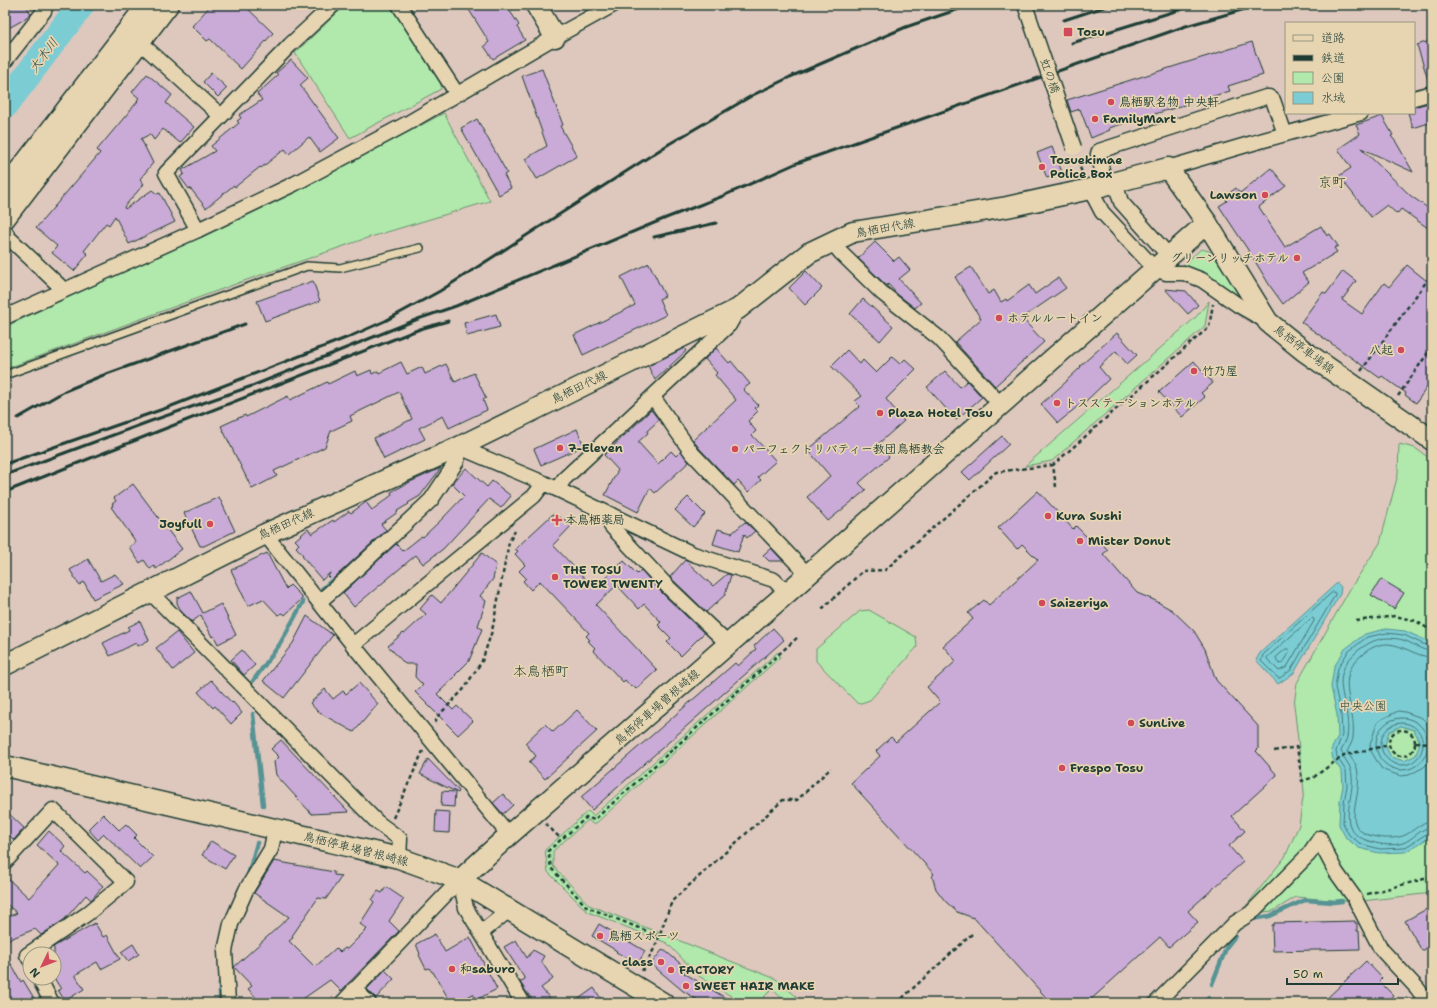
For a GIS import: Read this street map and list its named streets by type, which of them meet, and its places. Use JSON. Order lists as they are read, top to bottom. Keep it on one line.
{"streets":{"main road":["鳥栖田代線","鳥栖停車場線","鳥栖停車場曽根崎線"],"street":["虹の橋"]},"crossings":[["鳥栖田代線","鳥栖停車場線"],["鳥栖停車場線","鳥栖停車場曽根崎線"]],"districts":["京町","本鳥栖町"],"water":["大木川"],"parks":["中央公園"],"places":{"transit":["Tosu"],"other":["鳥栖駅名物 中央軒","FamilyMart","Tosuekimae Police Box","Lawson","グリーンリッチホテル","ホテルルートイン","八起","竹乃屋","トスステーションホテル","Plaza Hotel Tosu","7-Eleven","パーフェクトリバティー教団鳥栖教会","Kura Sushi","Joyfull","Mister Donut","THE TOSU TOWER TWENTY","Saizeriya","SunLive","Frespo Tosu","鳥栖スポーツ","class","和saburo","FACTORY","SWEET HAIR MAKE"],"health":["本鳥栖薬局"]},"legend":["道路","鉄道","公園","水域"],"scale_bar":"50 m","north":"bottom left"}
